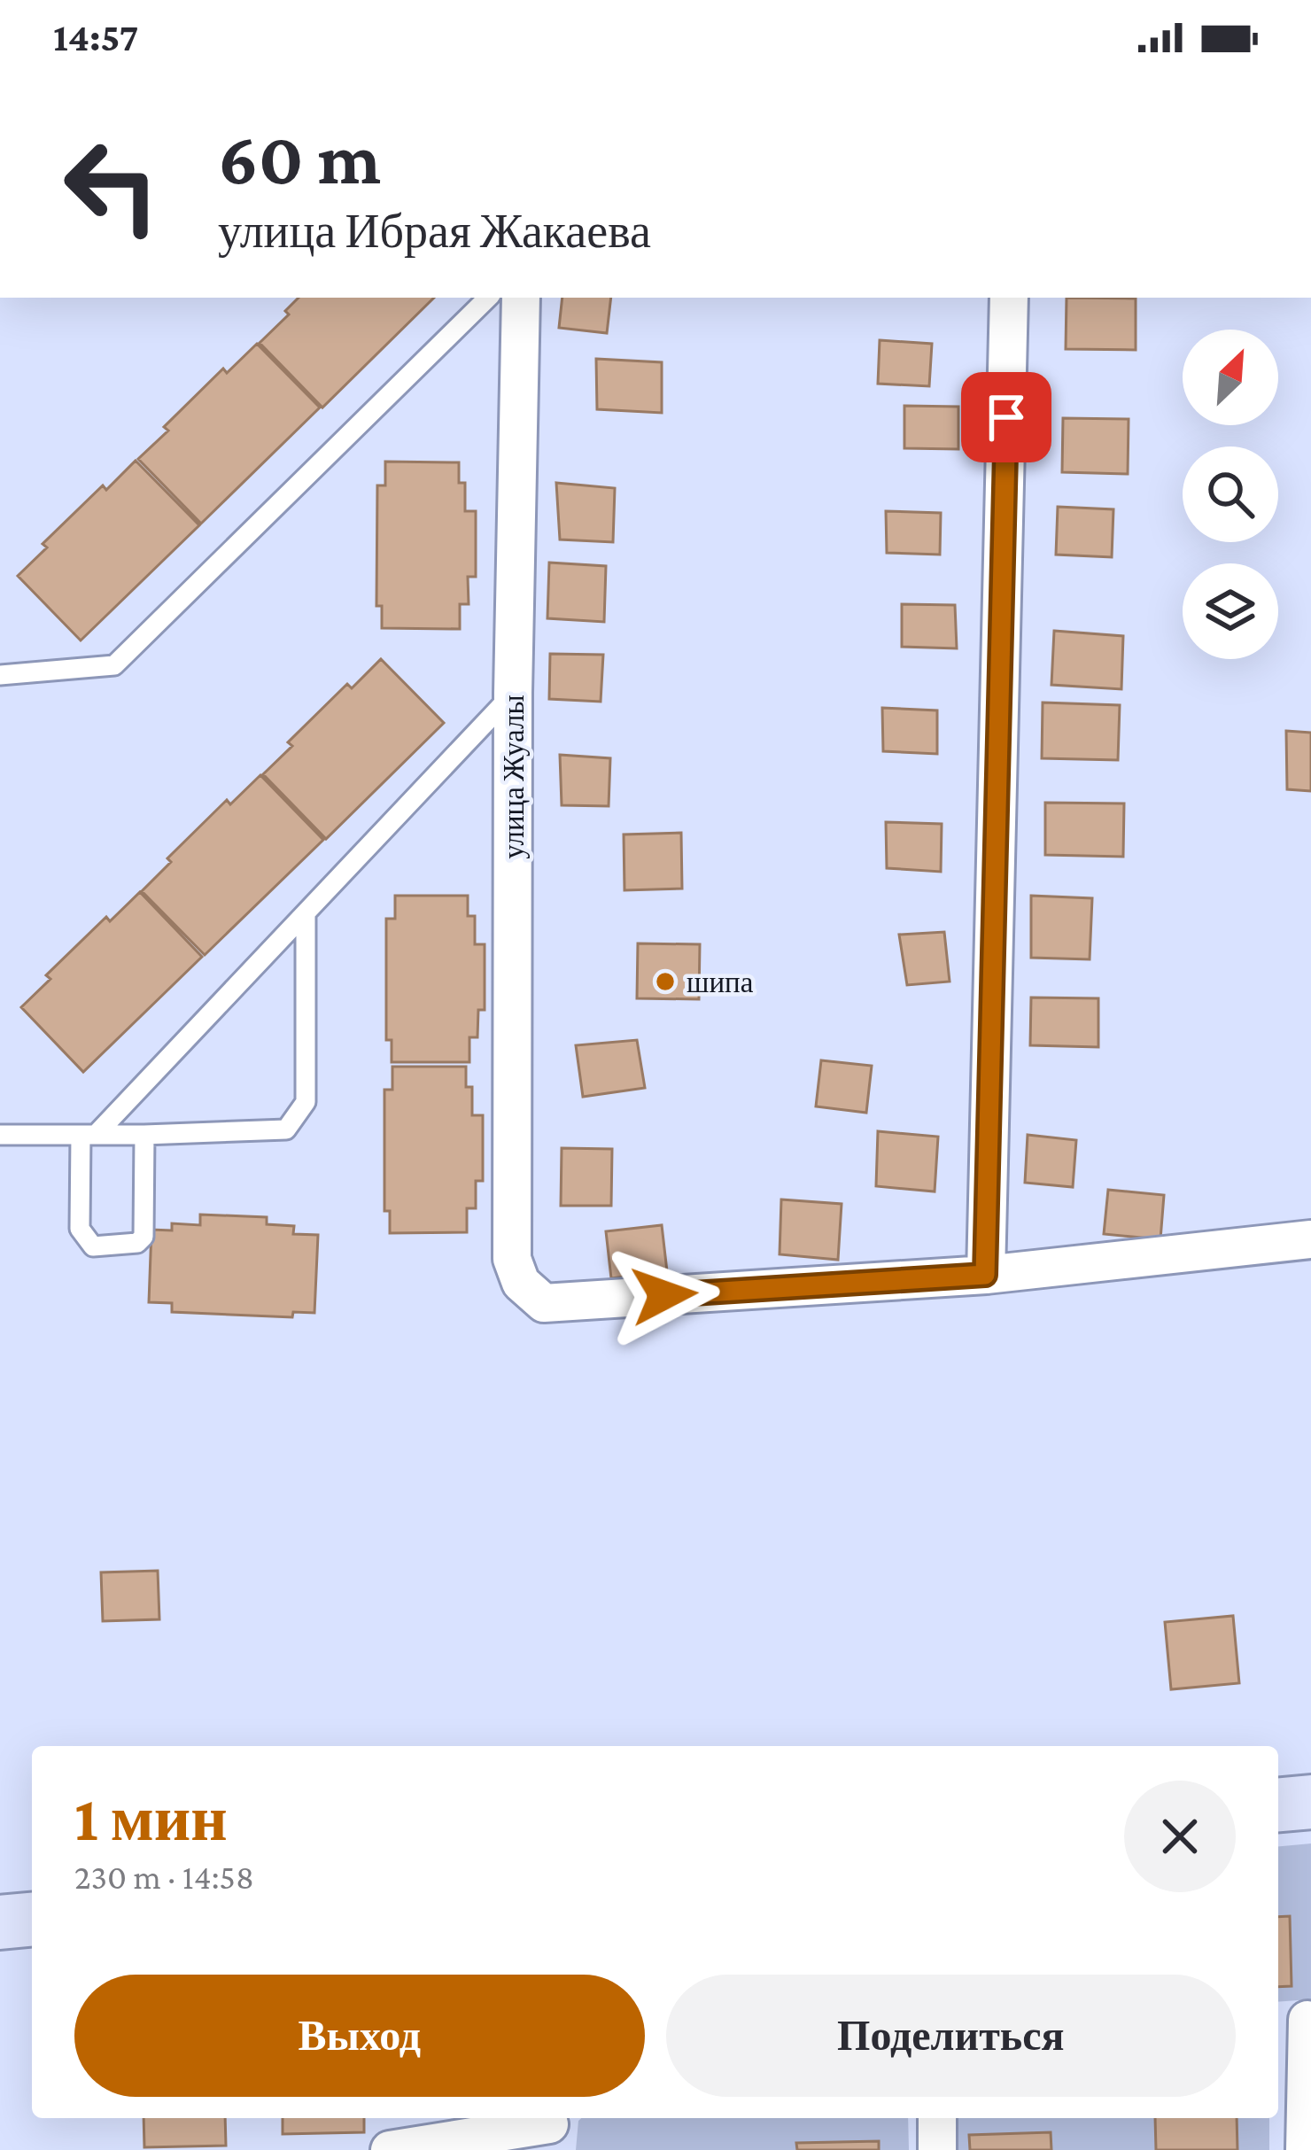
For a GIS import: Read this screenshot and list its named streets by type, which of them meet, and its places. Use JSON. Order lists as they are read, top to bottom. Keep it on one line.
{"streets":{"street":["улица Жуалы"]},"places":["шипа"],"north":"top right","page":{"status":"14:57","turn":["60 m","улица Ибрая Жакаева"],"heading":["1 мин","230 m · 14:58"],"buttons":["Выход","Поделиться"]}}
